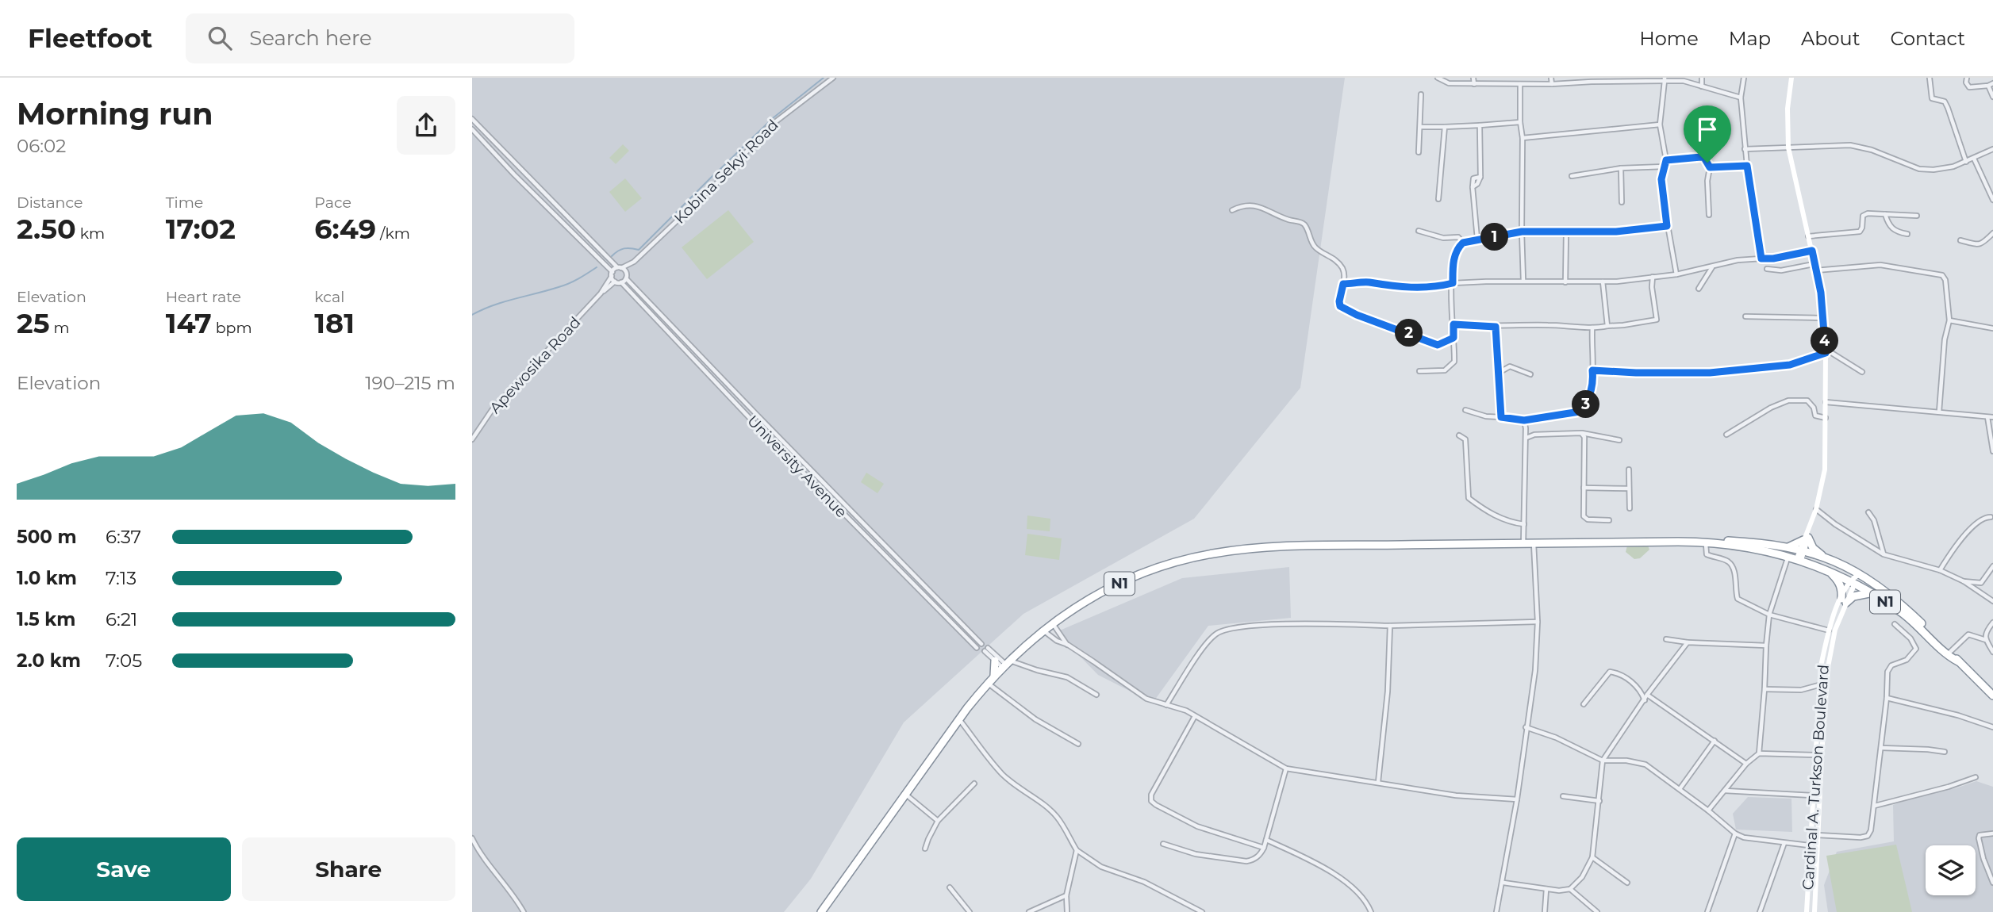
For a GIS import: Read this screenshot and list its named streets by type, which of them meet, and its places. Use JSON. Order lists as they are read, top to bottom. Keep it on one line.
{"streets":{"highway":["N1"],"street":["Kobina Sekyi Road","Apewosika Road","University Avenue","Cardinal A. Turkson Boulevard"]},"crossings":[["Kobina Sekyi Road","University Avenue"],["N1","Cardinal A. Turkson Boulevard"]],"page":{"header":"Fleetfoot","search":"Search here","nav":["Home","Map","About","Contact"],"heading":["Morning run","06:02"],"stats":[["Distance","2.50 km"],["Time","17:02"],["Pace","6:49 /km"],["Elevation","25 m"],["Heart rate","147 bpm"],["kcal","181"]],"pins":["1","2","4","3"],"chart":["Elevation","190–215 m"],"list":[{"name":"500 m","note":"6:37"},{"name":"1.0 km","note":"7:13"},{"name":"1.5 km","note":"6:21"},{"name":"2.0 km","note":"7:05"}],"buttons":["Save","Share"]}}
